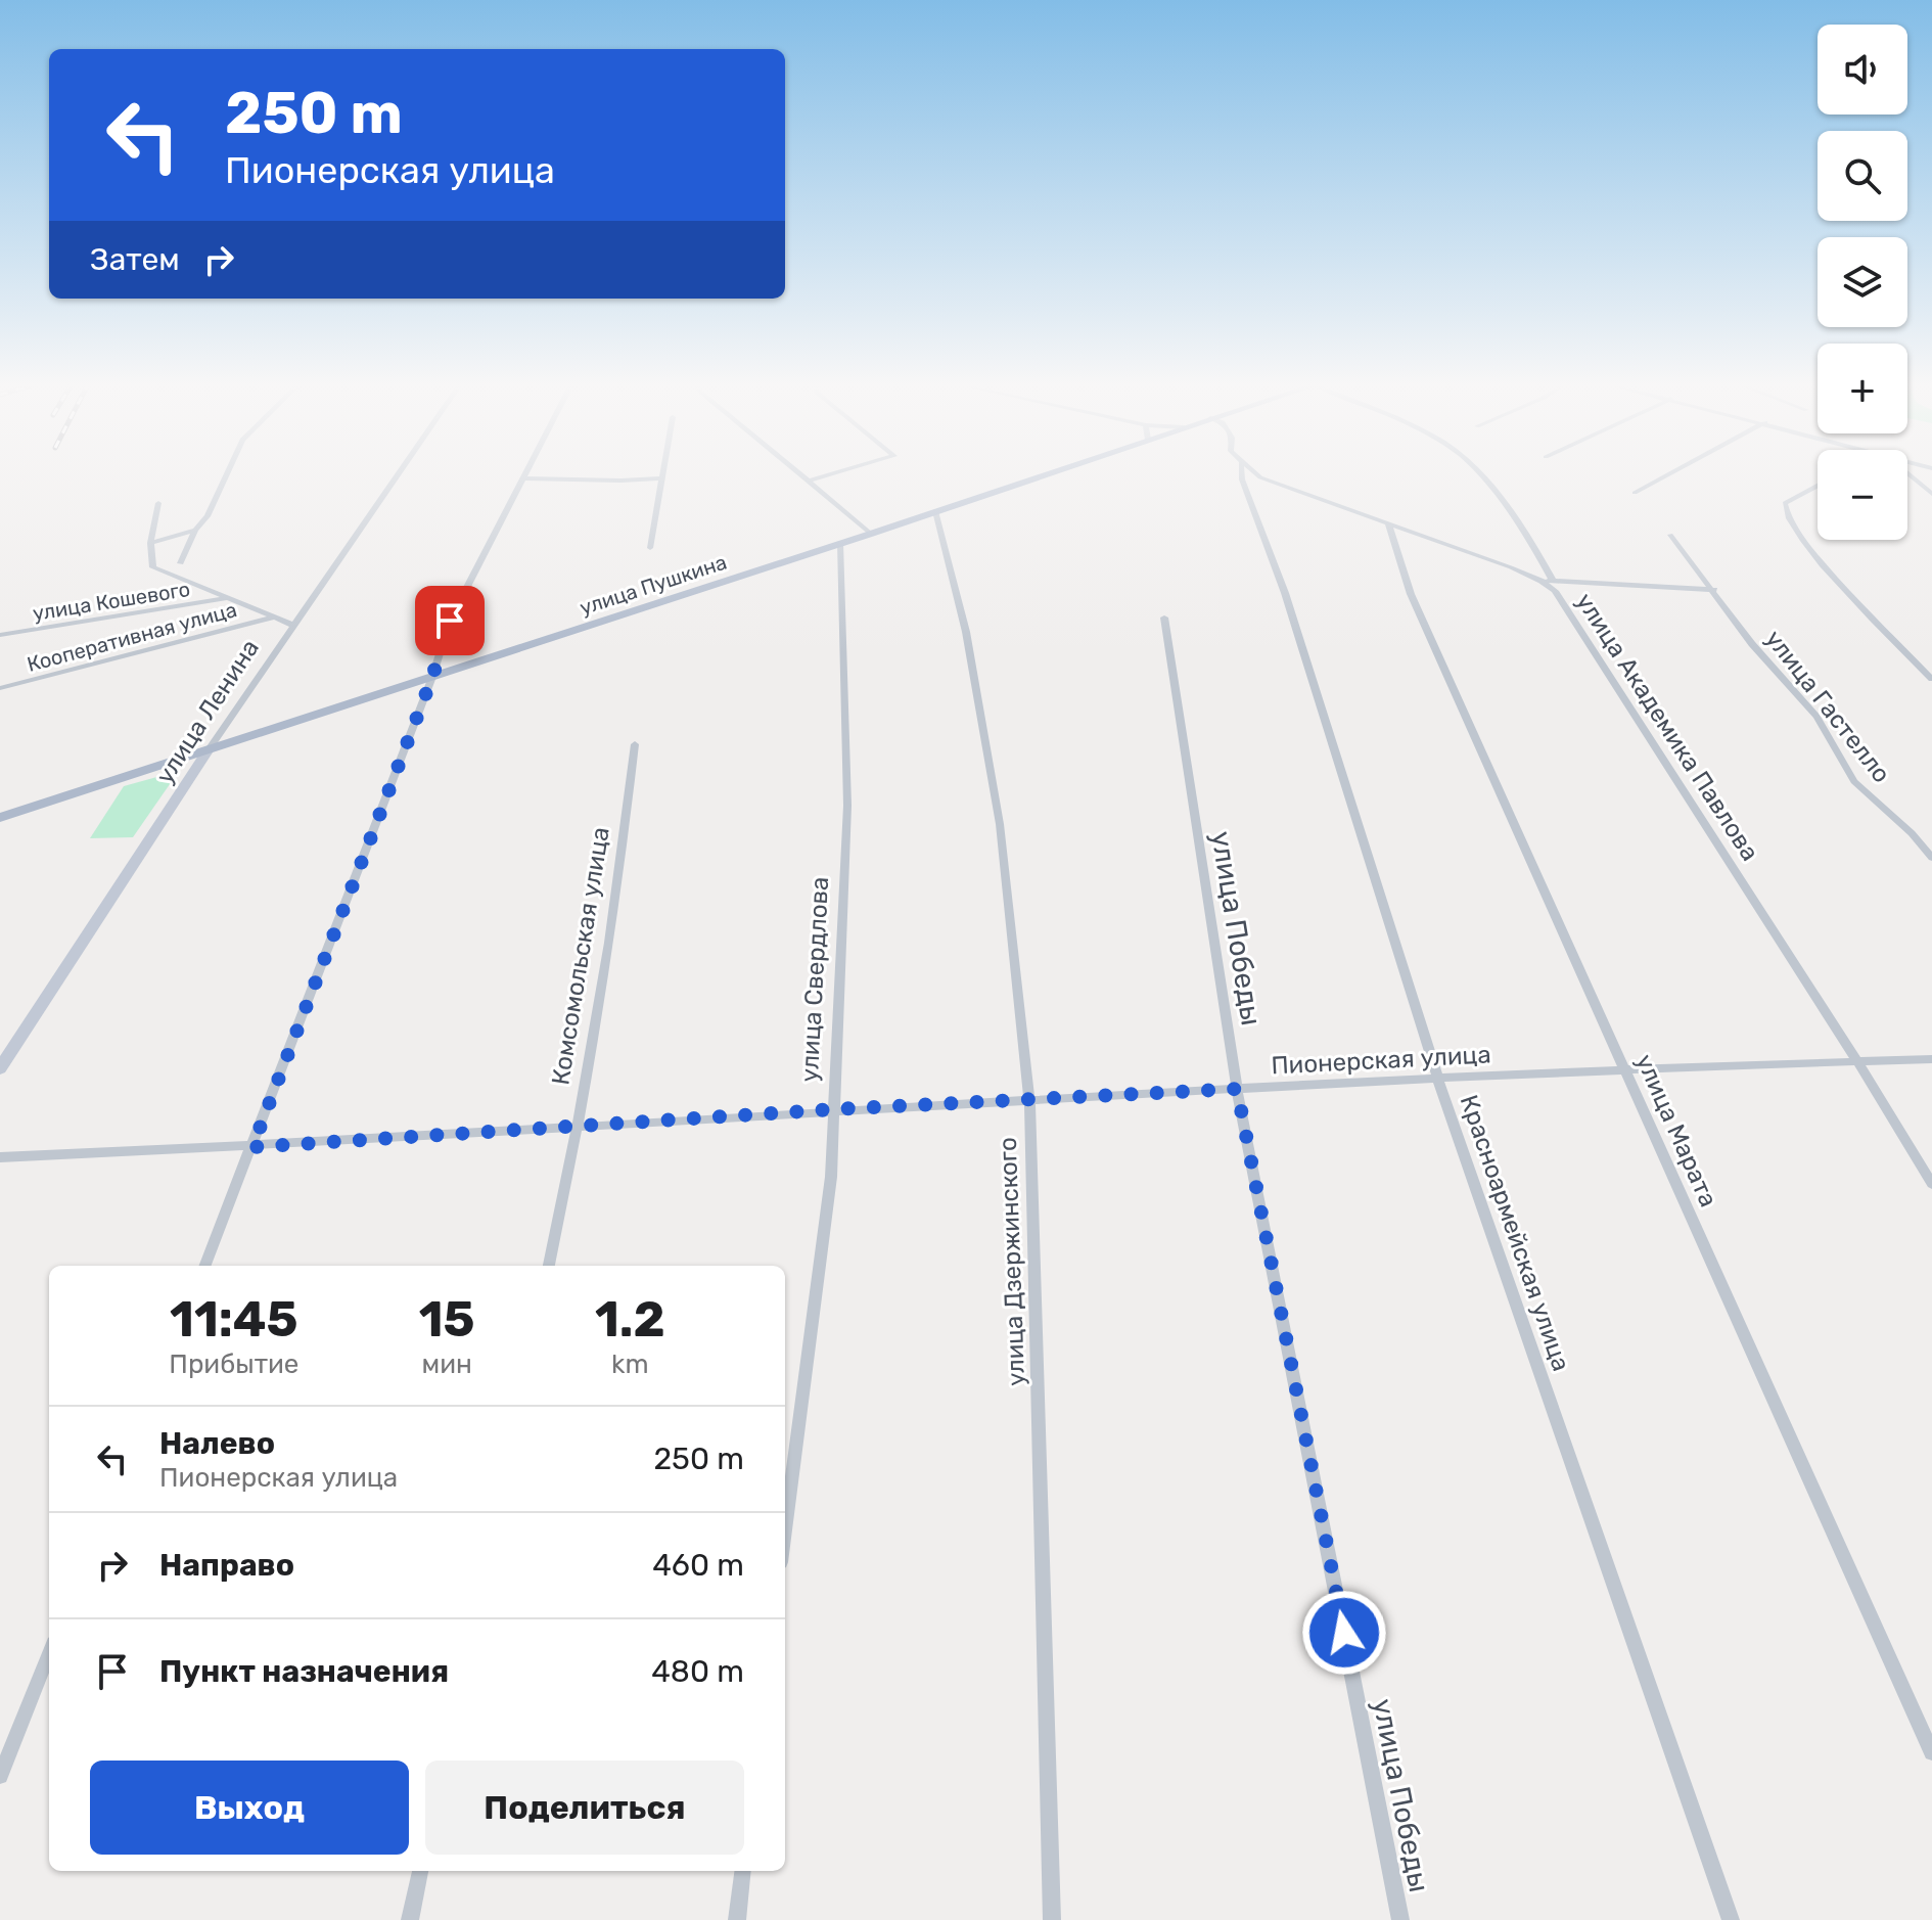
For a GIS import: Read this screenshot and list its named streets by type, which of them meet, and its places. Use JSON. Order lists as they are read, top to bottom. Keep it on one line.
{"streets":{"main road":["улица Пушкина","улица Ленина"],"street":["улица Кошевого","Кооперативная улица","улица Гастелло","улица Академика Павлова","улица Победы","Комсомольская улица","улица Свердлова","Пионерская улица","улица Марата","Красноармейская улица","улица Дзержинского"]},"crossings":[["улица Пушкина","улица Ленина"],["улица Пушкина","улица Свердлова"],["улица Пушкина","улица Дзержинского"],["улица Академика Павлова","Пионерская улица"],["улица Академика Павлова","улица Марата"],["улица Победы","Пионерская улица"],["Комсомольская улица","Пионерская улица"],["улица Свердлова","Пионерская улица"],["Пионерская улица","улица Марата"],["Пионерская улица","Красноармейская улица"],["Пионерская улица","улица Дзержинского"]],"page":{"map_buttons":["+","−"],"turn":["250 m","Пионерская улица"],"then":"Затем","eta":["11:45","Прибытие","15","мин","1.2","km"],"list":[{"name":"Налево","note":"Пионерская улица","value":"250 m"},{"name":"Направо","value":"460 m"},{"name":"Пункт назначения","value":"480 m"}],"buttons":["Выход","Поделиться"]}}
